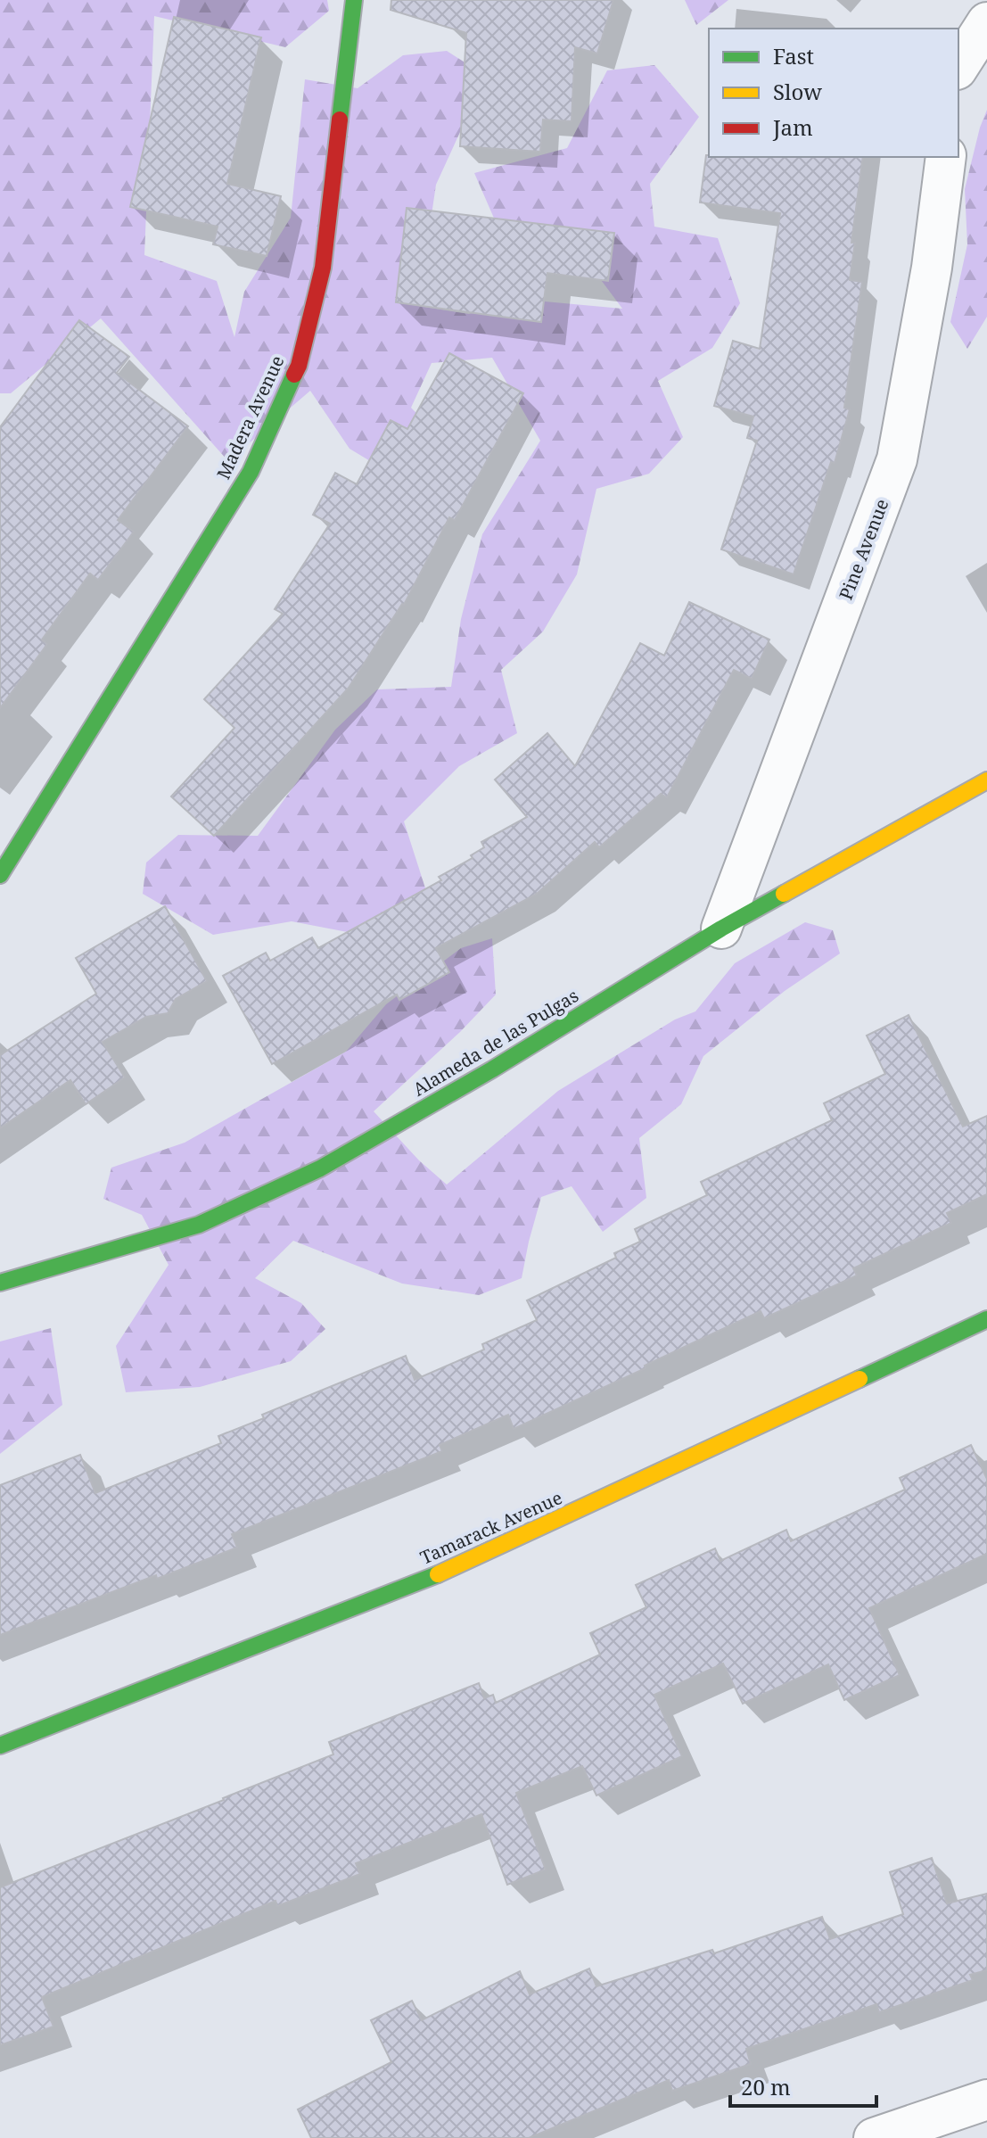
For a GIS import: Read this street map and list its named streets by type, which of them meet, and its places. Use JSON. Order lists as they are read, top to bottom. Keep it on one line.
{"streets":{"street":["Madera Avenue","Pine Avenue","Alameda de las Pulgas","Tamarack Avenue"]},"crossings":[["Pine Avenue","Alameda de las Pulgas"]],"legend":["Fast","Slow","Jam"],"scale_bar":"20 m"}
